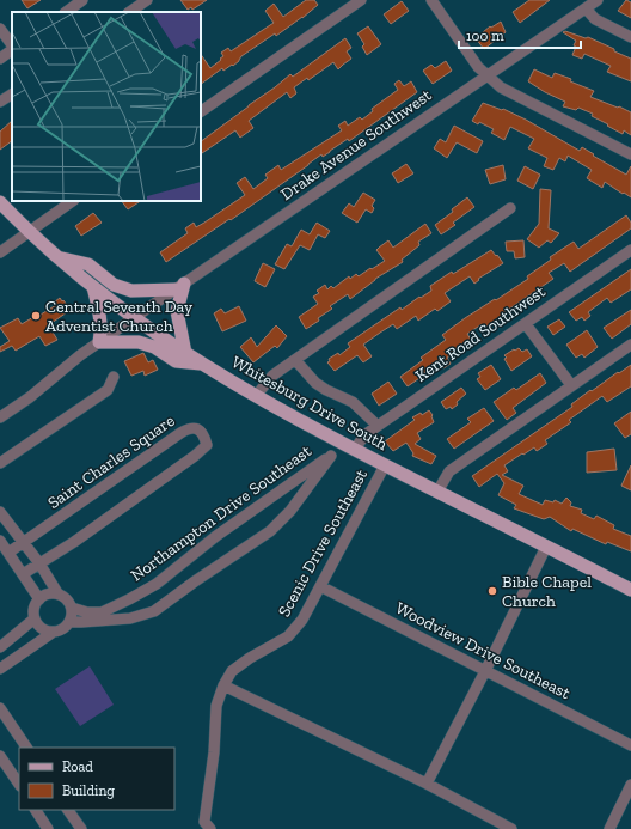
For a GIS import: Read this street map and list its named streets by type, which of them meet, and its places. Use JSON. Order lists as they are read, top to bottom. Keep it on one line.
{"streets":{"main road":["Whitesburg Drive South"],"street":["Drake Avenue Southwest","Kent Road Southwest","Saint Charles Square","Northampton Drive Southeast","Scenic Drive Southeast","Woodview Drive Southeast"]},"crossings":[["Drake Avenue Southwest","Whitesburg Drive South"],["Kent Road Southwest","Whitesburg Drive South"],["Whitesburg Drive South","Scenic Drive Southeast"],["Scenic Drive Southeast","Woodview Drive Southeast"]],"places":["Central Seventh Day Adventist Church","Bible Chapel Church"],"legend":["Road","Building"],"scale_bar":"100 m"}
